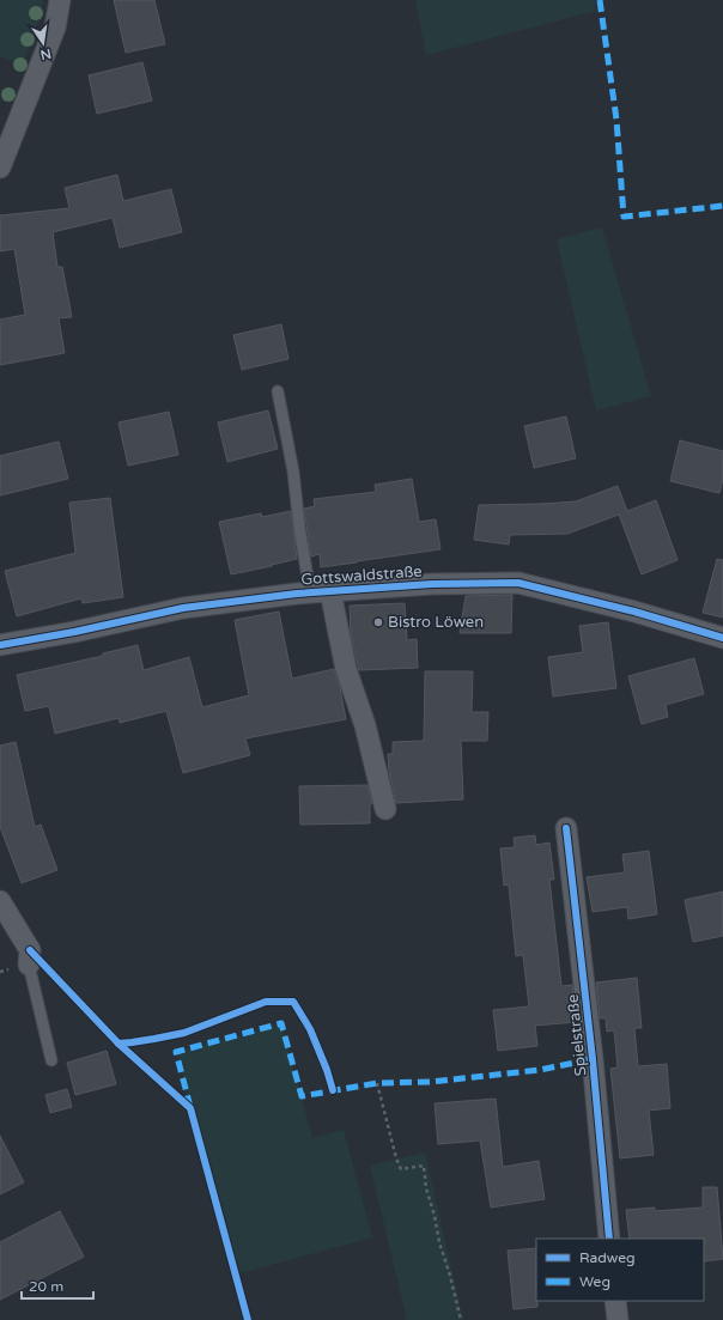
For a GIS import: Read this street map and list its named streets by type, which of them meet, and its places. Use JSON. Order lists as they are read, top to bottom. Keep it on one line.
{"streets":{"street":["Gottswaldstraße","Spielstraße"]},"places":["Bistro Löwen"],"legend":["Radweg","Weg"],"scale_bar":"20 m","north":"bottom"}
